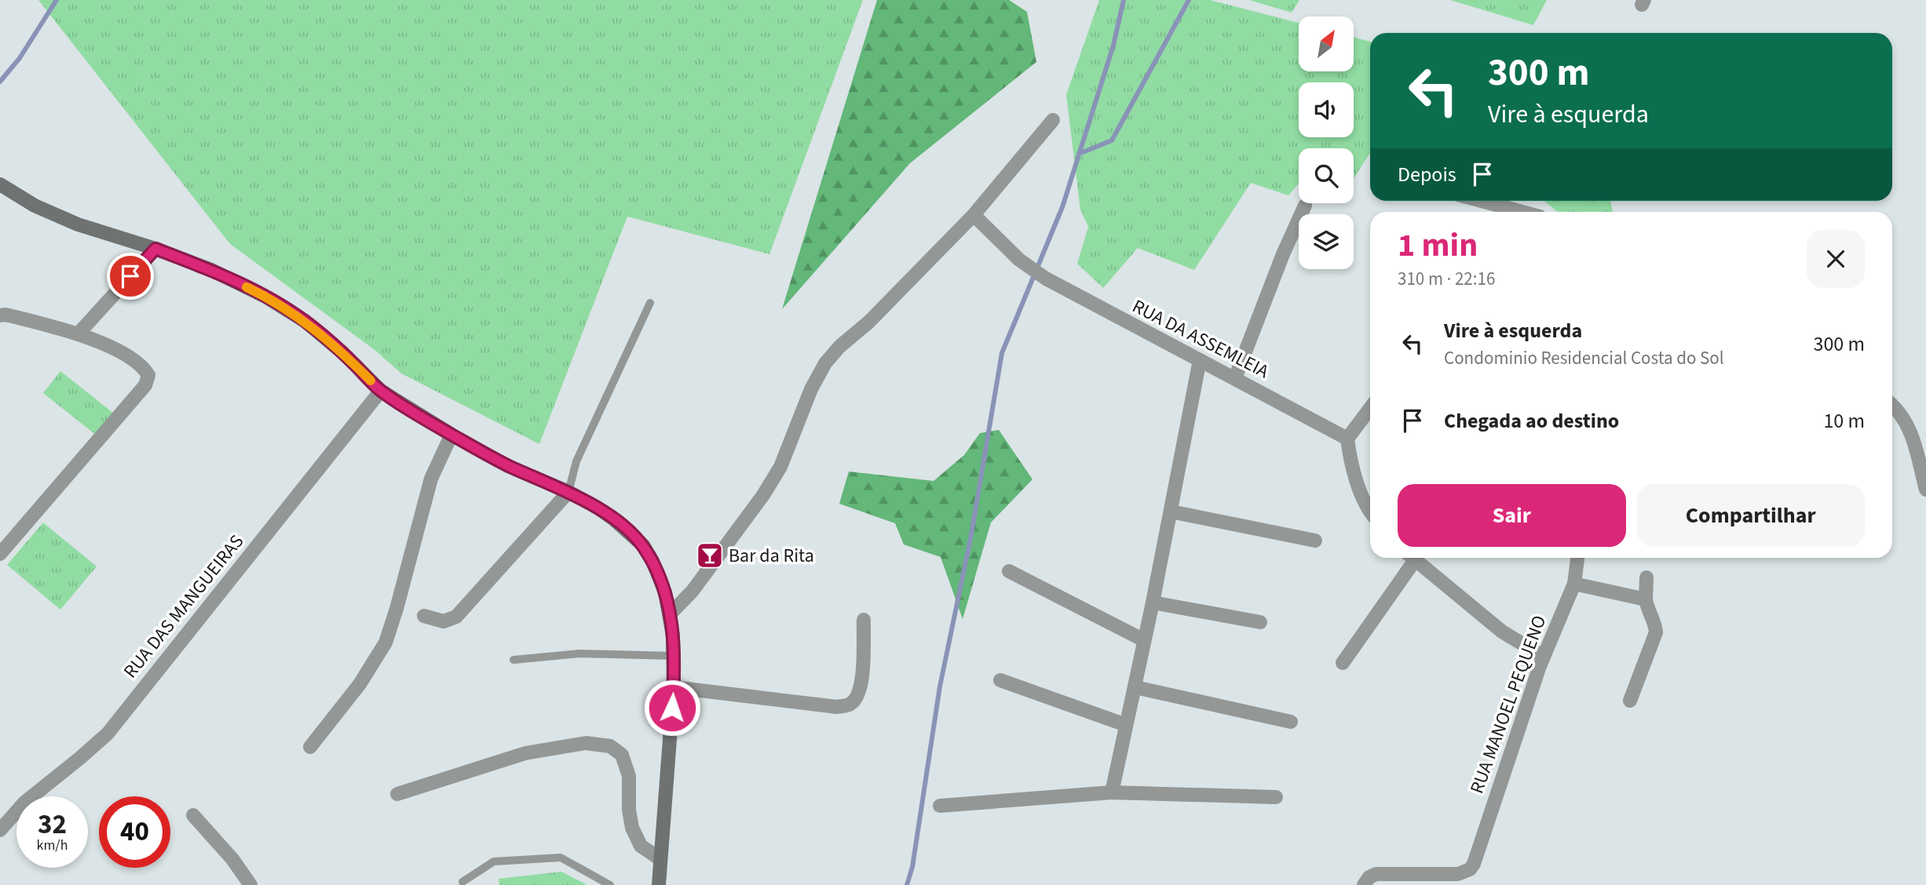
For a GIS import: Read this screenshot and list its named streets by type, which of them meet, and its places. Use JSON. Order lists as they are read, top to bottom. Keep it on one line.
{"streets":{"street":["RUA DA ASSEMLEIA","RUA DAS MANGUEIRAS","RUA MANOEL PEQUENO"]},"places":{"bar":["Bar da Rita"]},"north":"top right","page":{"turn":["300 m","Vire à esquerda"],"then":"Depois","heading":["1 min","310 m · 22:16"],"list":[{"name":"Vire à esquerda","note":"Condominio Residencial Costa do Sol","value":"300 m"},{"name":"Chegada ao destino","value":"10 m"}],"buttons":["Sair","Compartilhar"],"speed":"32 km/h","limit":"40"}}
